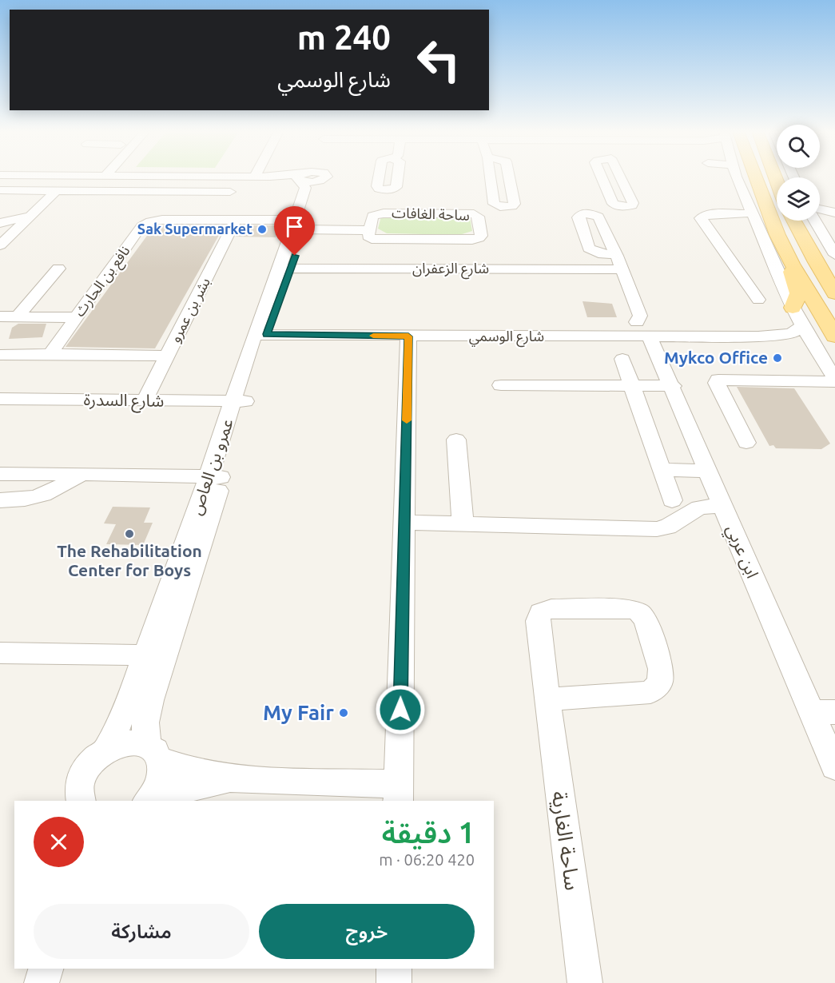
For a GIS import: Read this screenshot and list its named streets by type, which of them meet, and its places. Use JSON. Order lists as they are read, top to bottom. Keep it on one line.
{"streets":{"street":["ساحة الغافات","شارع الزعفران","نافع بن الحارث","بشر بن عمرو","شارع الوسمي","شارع السدرة","عمرو بن العاص","ابن عربي","ساحة الغارية"]},"crossings":[["ساحة الغافات","نافع بن الحارث"],["ساحة الغافات","عمرو بن العاص"],["شارع الزعفران","عمرو بن العاص"],["شارع الزعفران","ابن عربي"],["نافع بن الحارث","بشر بن عمرو"],["نافع بن الحارث","عمرو بن العاص"],["بشر بن عمرو","شارع السدرة"],["شارع الوسمي","عمرو بن العاص"],["شارع الوسمي","ابن عربي"],["شارع السدرة","عمرو بن العاص"]],"places":["Sak Supermarket","Mykco Office","The Rehabilitation Center for Boys","My Fair"],"page":{"turn":["240 m","شارع الوسمي"],"heading":["1 دقيقة","420 m · 06:20"],"buttons":["خروج","مشاركة"]}}
